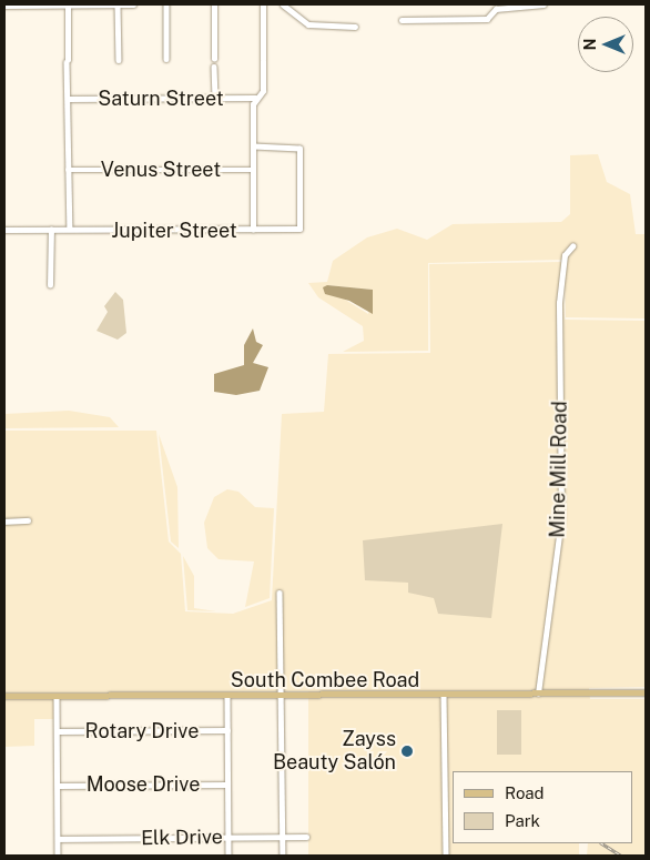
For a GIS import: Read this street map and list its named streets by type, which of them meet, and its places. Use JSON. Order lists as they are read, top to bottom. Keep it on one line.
{"streets":{"main road":["South Combee Road"],"street":["Saturn Street","Venus Street","Jupiter Street","Mine Mill Road","Rotary Drive","Moose Drive","Elk Drive"]},"crossings":[["Mine Mill Road","South Combee Road"]],"places":["Zayss Beauty Salón"],"legend":["Road","Park"],"north":"left"}
